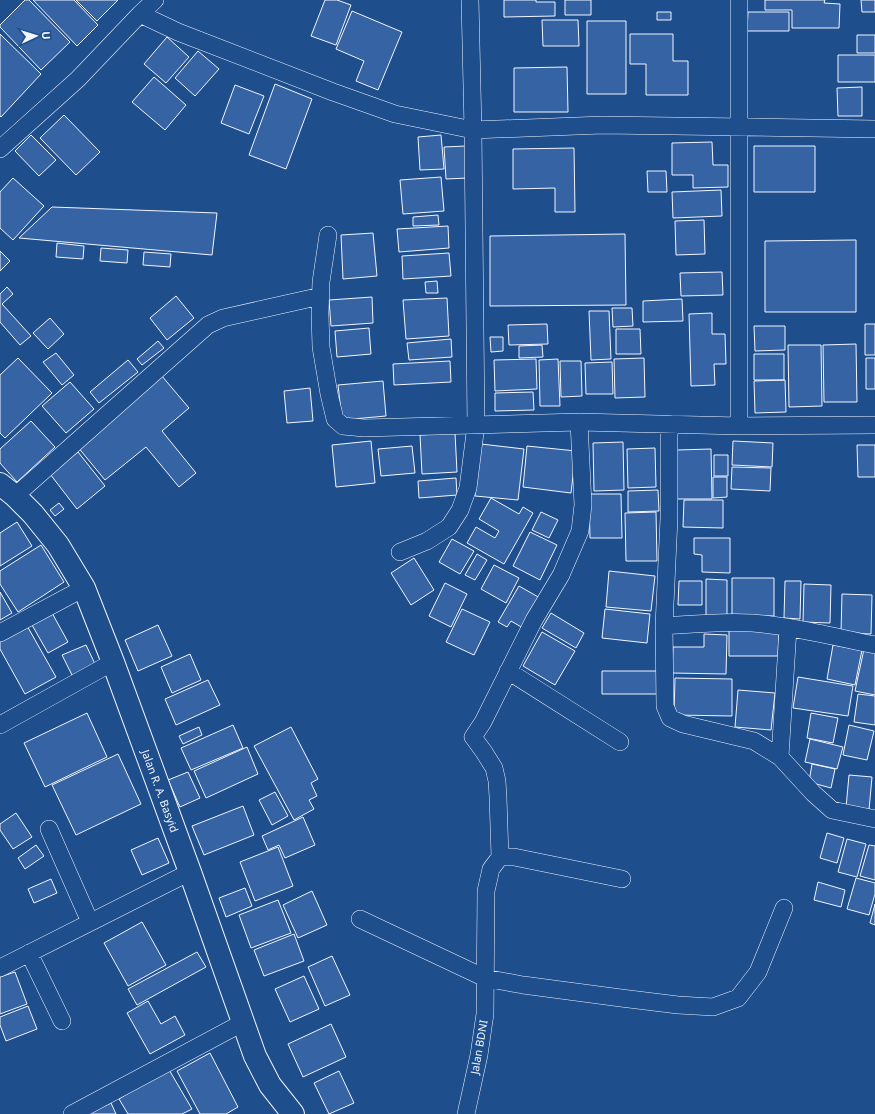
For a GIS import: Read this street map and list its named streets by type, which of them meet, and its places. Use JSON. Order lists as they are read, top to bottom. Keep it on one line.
{"streets":{"main road":["Jalan R. A. Basyid"],"street":["Jalan BDNI"]},"north":"right"}
